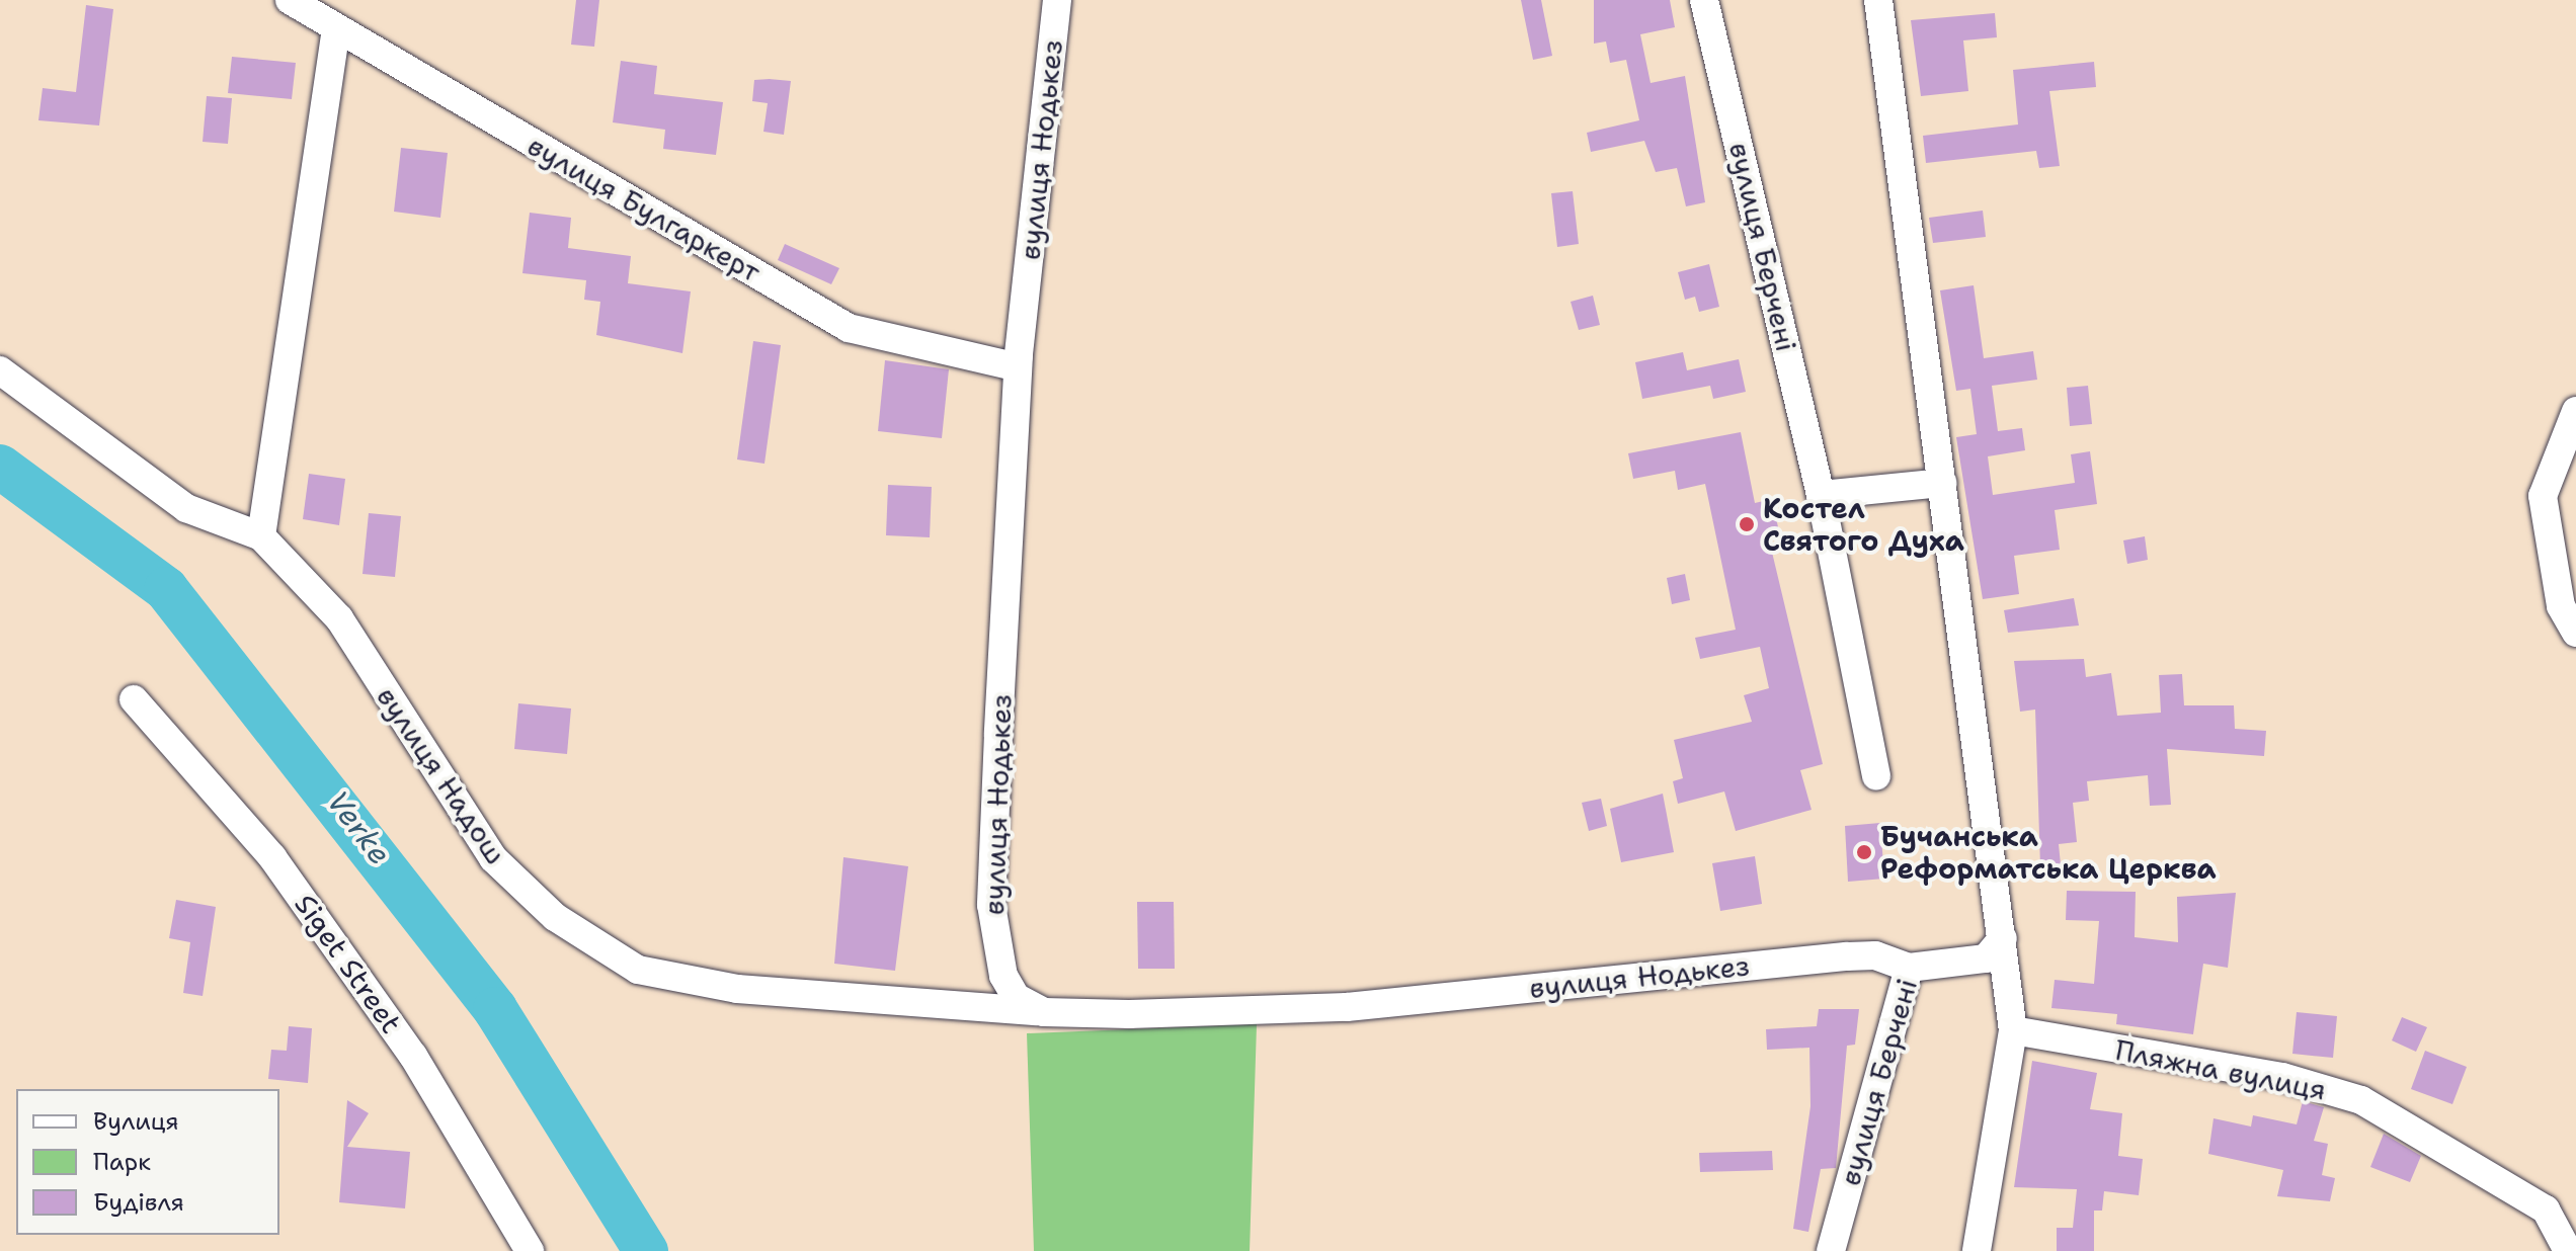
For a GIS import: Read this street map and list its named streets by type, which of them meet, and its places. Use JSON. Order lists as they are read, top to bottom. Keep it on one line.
{"streets":{"street":["вулиця Нодькез","вулиця Булгаркерт","вулиця Берчені","вулиця Надош","Siget Street","Пляжна вулиця"]},"crossings":[["вулиця Нодькез","вулиця Булгаркерт"],["вулиця Нодькез","вулиця Берчені"],["вулиця Нодькез","вулиця Надош"]],"water":["Verke"],"places":["Костел Святого Духа","Бучанська Реформатська Церква"],"legend":["Вулиця","Парк","Будівля"]}
